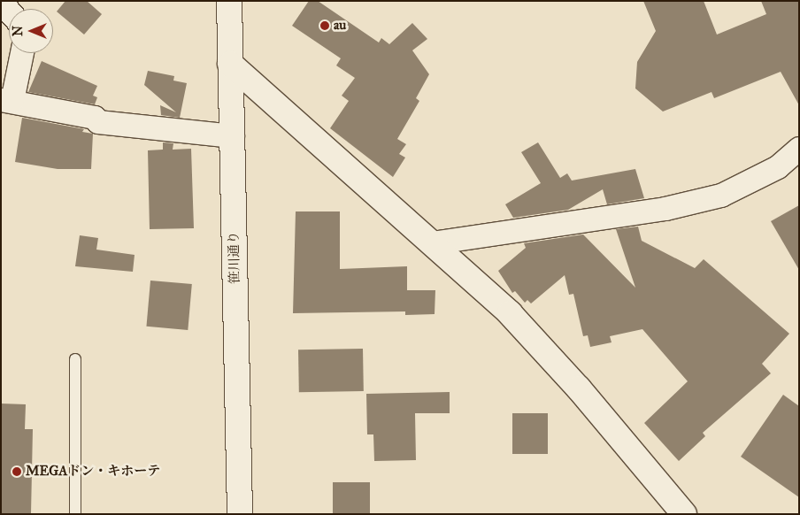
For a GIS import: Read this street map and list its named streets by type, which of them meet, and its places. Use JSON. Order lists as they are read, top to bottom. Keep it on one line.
{"streets":{"street":["笹川通り"]},"places":["au","MEGAドン・キホーテ"],"north":"left"}
